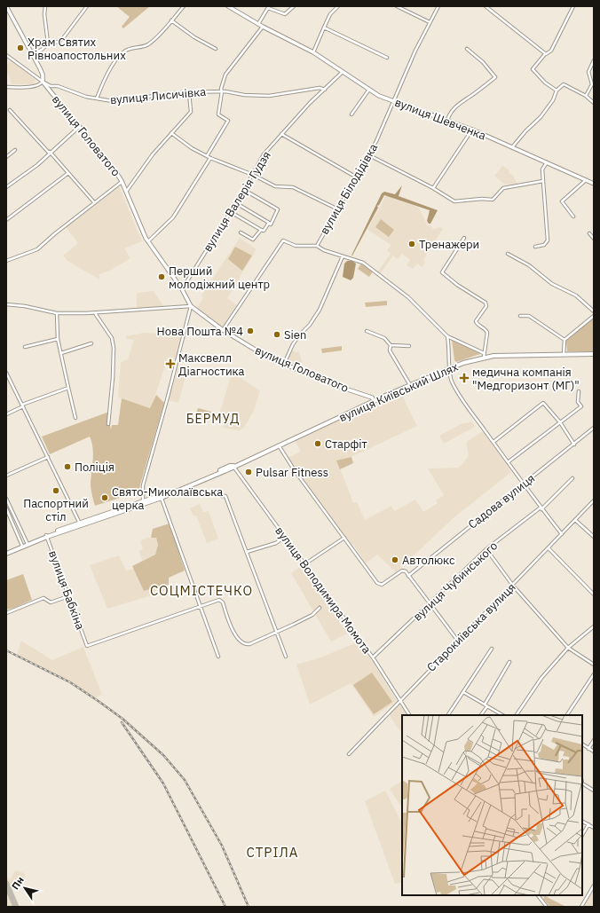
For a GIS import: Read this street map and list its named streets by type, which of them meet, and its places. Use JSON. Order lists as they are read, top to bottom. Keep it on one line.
{"streets":{"highway":["вулиця Київський Шлях"],"main road":["вулиця Шевченка","вулиця Головатого"],"street":["вулиця Лисичівка","вулиця Білодідівка","вулиця Валерія Гудзя","Садова вулиця","вулиця Чубинського","вулиця Бабкіна","вулиця Володимира Момота","Старокиївська вулиця"]},"crossings":[["вулиця Лисичівка","вулиця Головатого"],["вулиця Лисичівка","вулиця Валерія Гудзя"],["вулиця Шевченка","вулиця Білодідівка"],["вулиця Шевченка","вулиця Валерія Гудзя"],["вулиця Головатого","вулиця Валерія Гудзя"],["вулиця Головатого","вулиця Київський Шлях"],["вулиця Білодідівка","вулиця Київський Шлях"],["вулиця Київський Шлях","вулиця Бабкіна"],["вулиця Київський Шлях","вулиця Володимира Момота"],["вулиця Чубинського","вулиця Володимира Момота"],["вулиця Володимира Момота","Старокиївська вулиця"]],"districts":["БЕРМУД","СОЦМІСТЕЧКО","СТРІЛА"],"places":{"other":["Храм Святих Рівноапостольних","Тренажери","Перший молодіжний центр","Нова Пошта №4","Sien","Старфіт","Поліція","Pulsar Fitness","Паспортний стіл","Свято-Миколаївська церка","Автолюкс"],"health":["Максвелл Діагностика","медична компанія \"Медгоризонт (МГ)\""]},"north":"top left"}
